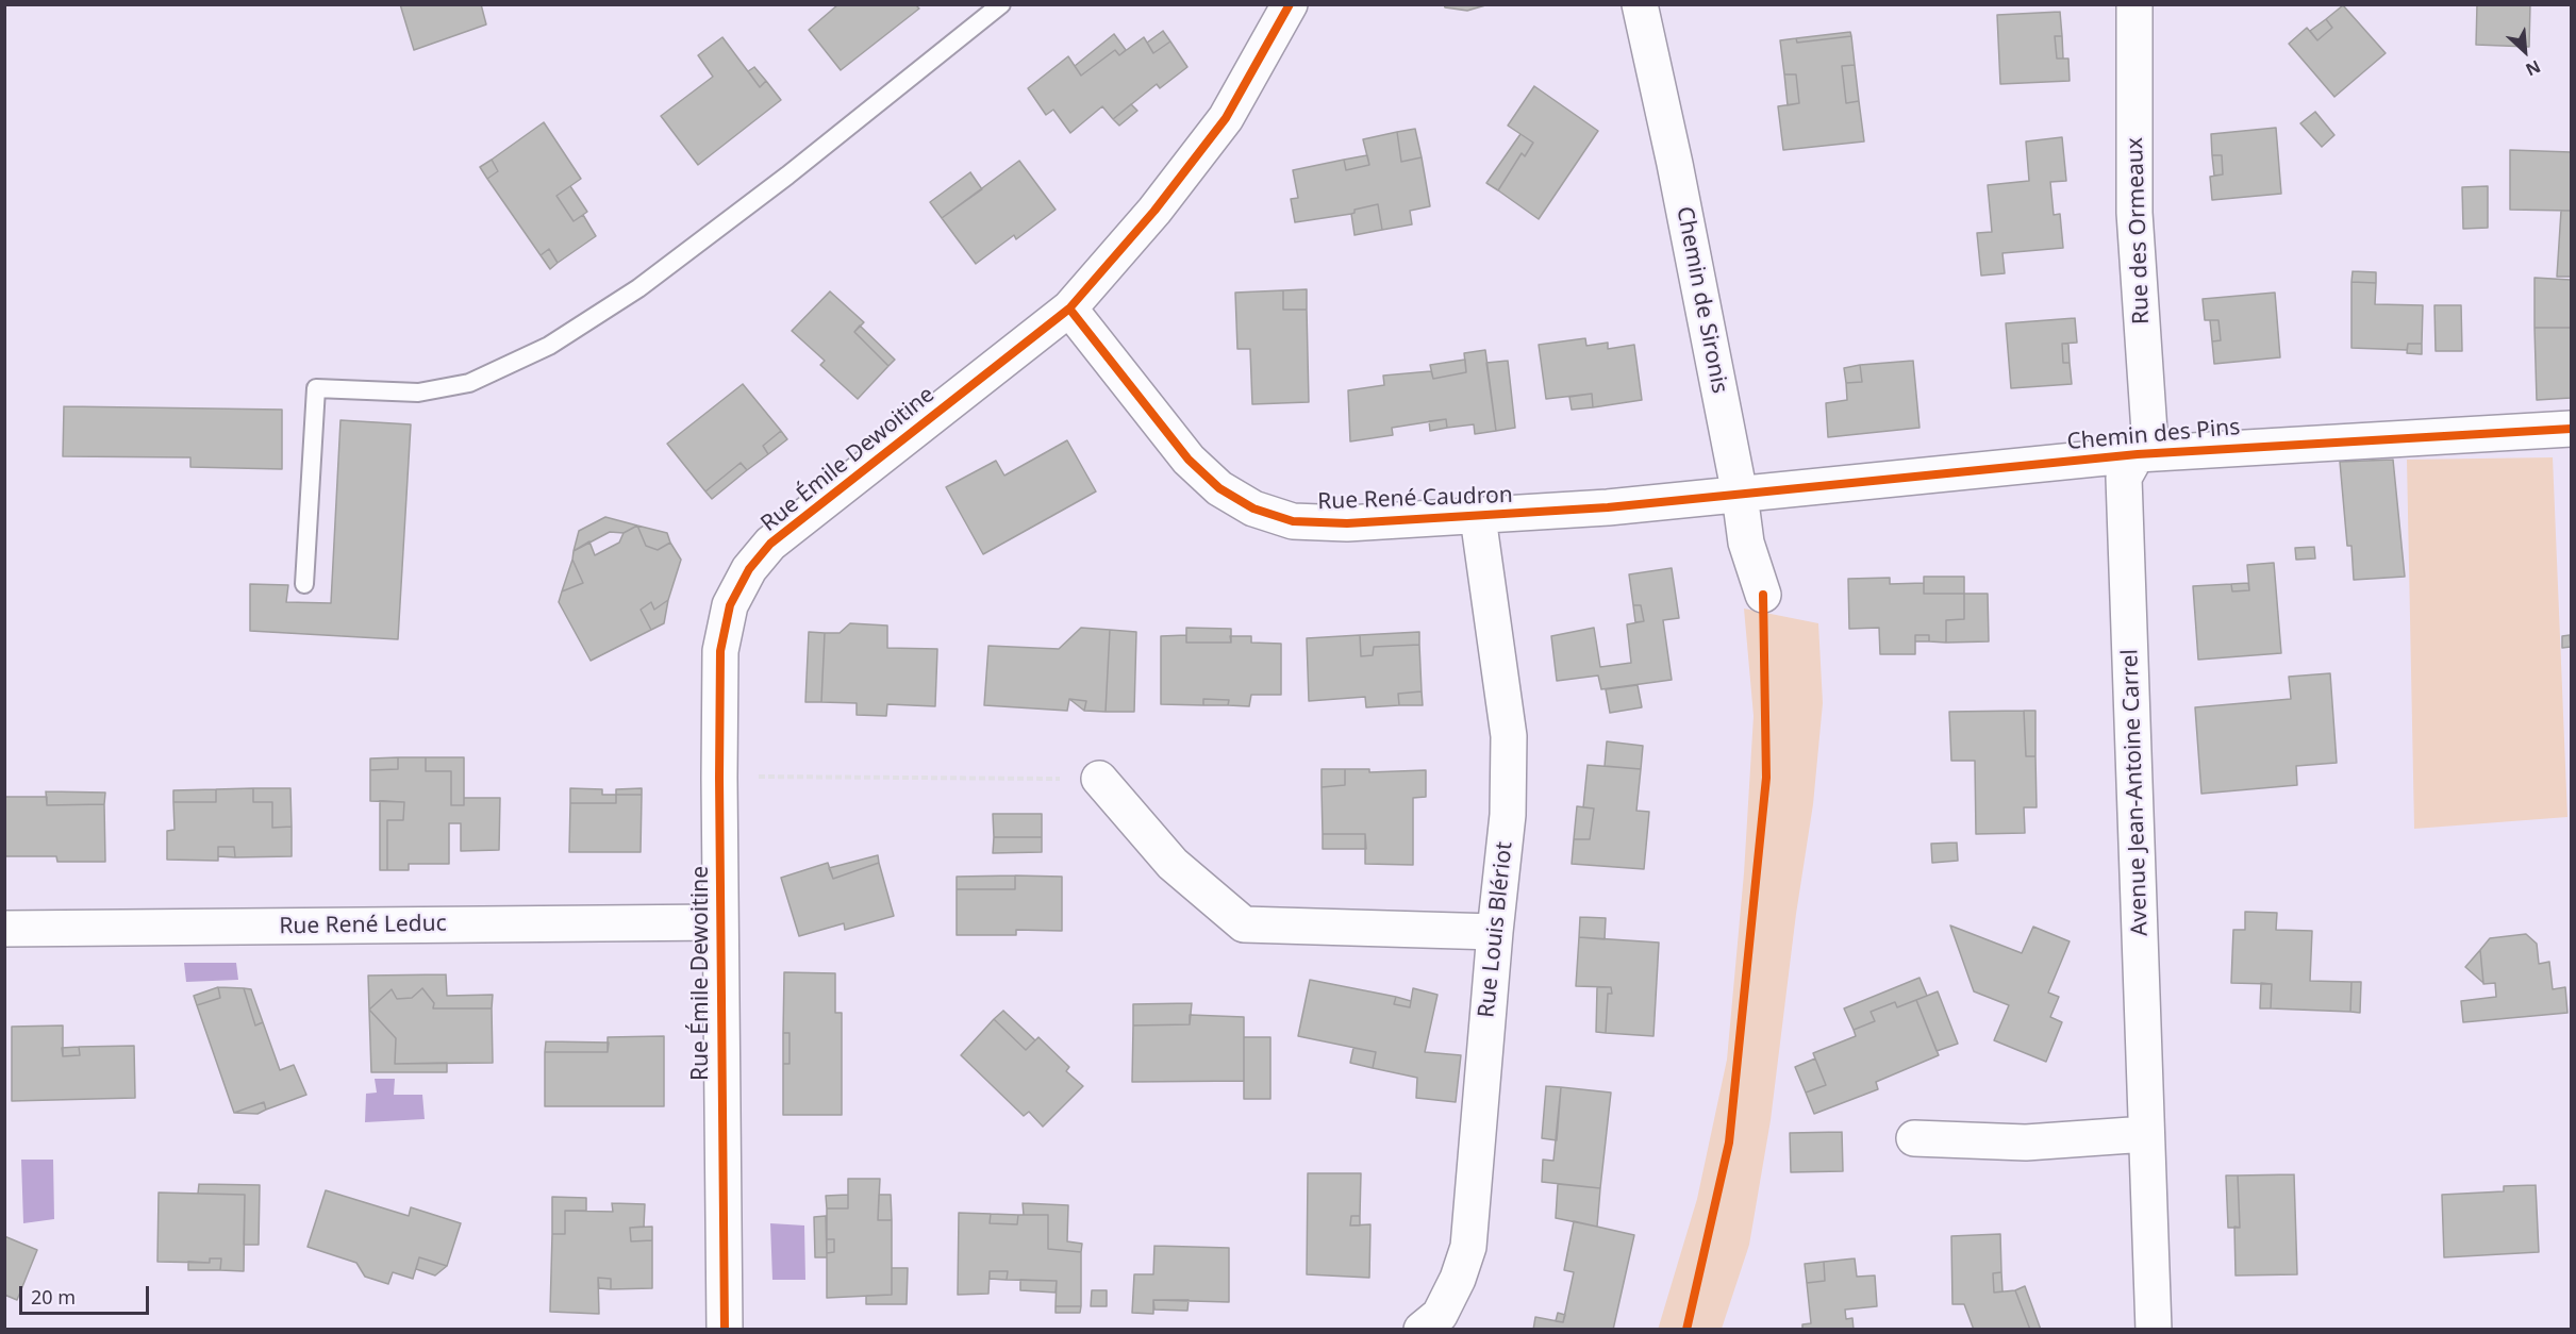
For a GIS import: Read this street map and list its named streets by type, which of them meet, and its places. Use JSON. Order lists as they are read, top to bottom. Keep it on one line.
{"streets":{"street":["Rue des Ormeaux","Chemin de Sironis","Chemin des Pins","Rue Émile Dewoitine","Rue René Caudron","Avenue Jean-Antoine Carrel","Rue René Leduc","Rue Louis Blériot"]},"crossings":[["Rue des Ormeaux","Chemin des Pins"],["Rue des Ormeaux","Avenue Jean-Antoine Carrel"],["Chemin de Sironis","Chemin des Pins"],["Chemin de Sironis","Rue René Caudron"],["Chemin des Pins","Rue René Caudron"],["Chemin des Pins","Avenue Jean-Antoine Carrel"],["Rue Émile Dewoitine","Rue René Caudron"],["Rue Émile Dewoitine","Rue René Leduc"],["Rue René Caudron","Rue Louis Blériot"]],"scale_bar":"20 m","north":"bottom right"}
